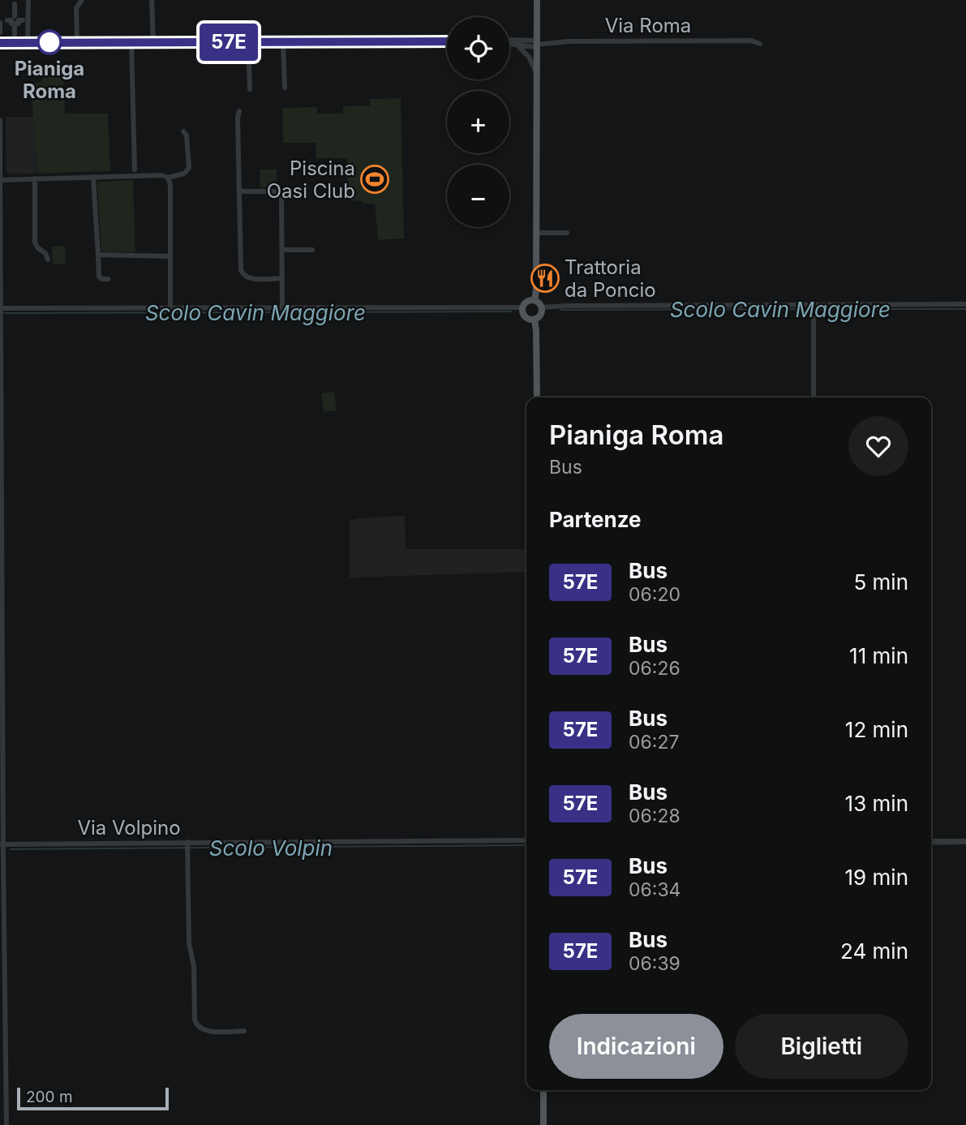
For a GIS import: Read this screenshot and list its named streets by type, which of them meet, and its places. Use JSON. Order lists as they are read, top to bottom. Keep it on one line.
{"streets":{"street":["Via Roma","Via Volpino"]},"water":["Scolo Cavin Maggiore","Scolo Volpin"],"places":{"other":["Pianiga Roma"],"sports":["Piscina Oasi Club"],"restaurant":["Trattoria da Poncio"]},"lines":["bus line 57E"],"scale_bar":"200 m","page":{"on_map":"57E","map_buttons":["+","−"],"heading":[["Pianiga Roma","Bus"],"Partenze"],"list":[{"mark":"57E","name":"Bus","note":"06:20","value":"5 min"},{"mark":"57E","name":"Bus","note":"06:26","value":"11 min"},{"mark":"57E","name":"Bus","note":"06:27","value":"12 min"},{"mark":"57E","name":"Bus","note":"06:28","value":"13 min"},{"mark":"57E","name":"Bus","note":"06:34","value":"19 min"},{"mark":"57E","name":"Bus","note":"06:39","value":"24 min"}],"buttons":["Indicazioni","Biglietti"],"scale":"200 m"}}
